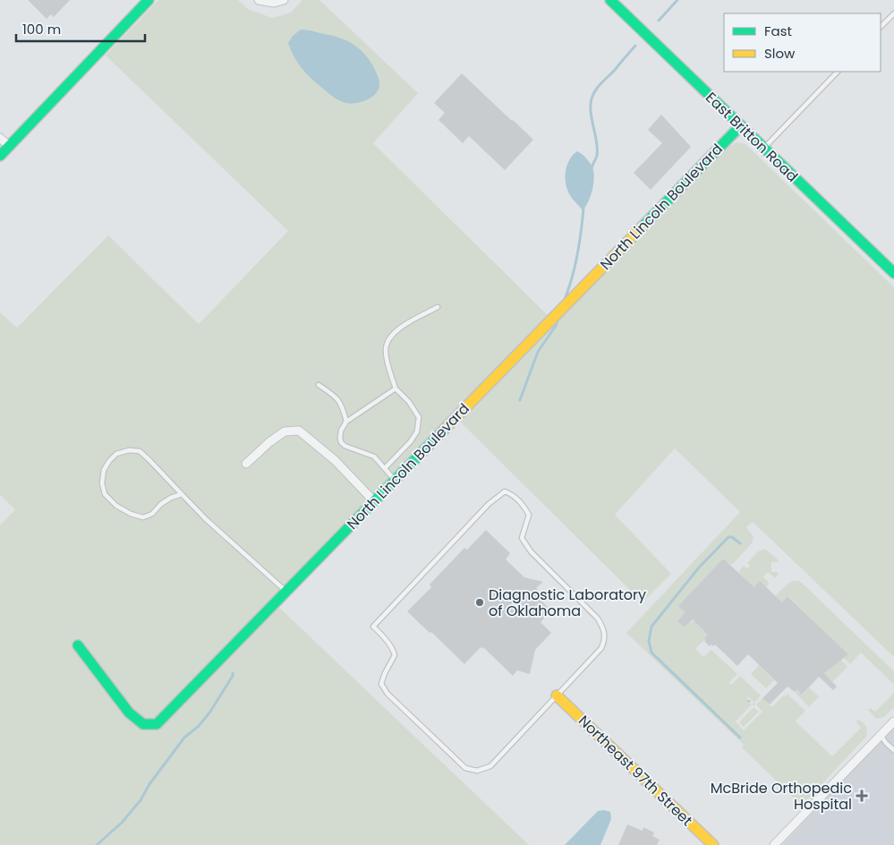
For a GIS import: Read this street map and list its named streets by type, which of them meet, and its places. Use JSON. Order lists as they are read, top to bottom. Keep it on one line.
{"streets":{"street":["East Britton Road","North Lincoln Boulevard","Northeast 97th Street"]},"crossings":[["East Britton Road","North Lincoln Boulevard"]],"places":{"other":["Diagnostic Laboratory of Oklahoma"],"health":["McBride Orthopedic Hospital"]},"legend":["Fast","Slow"],"scale_bar":"100 m"}
